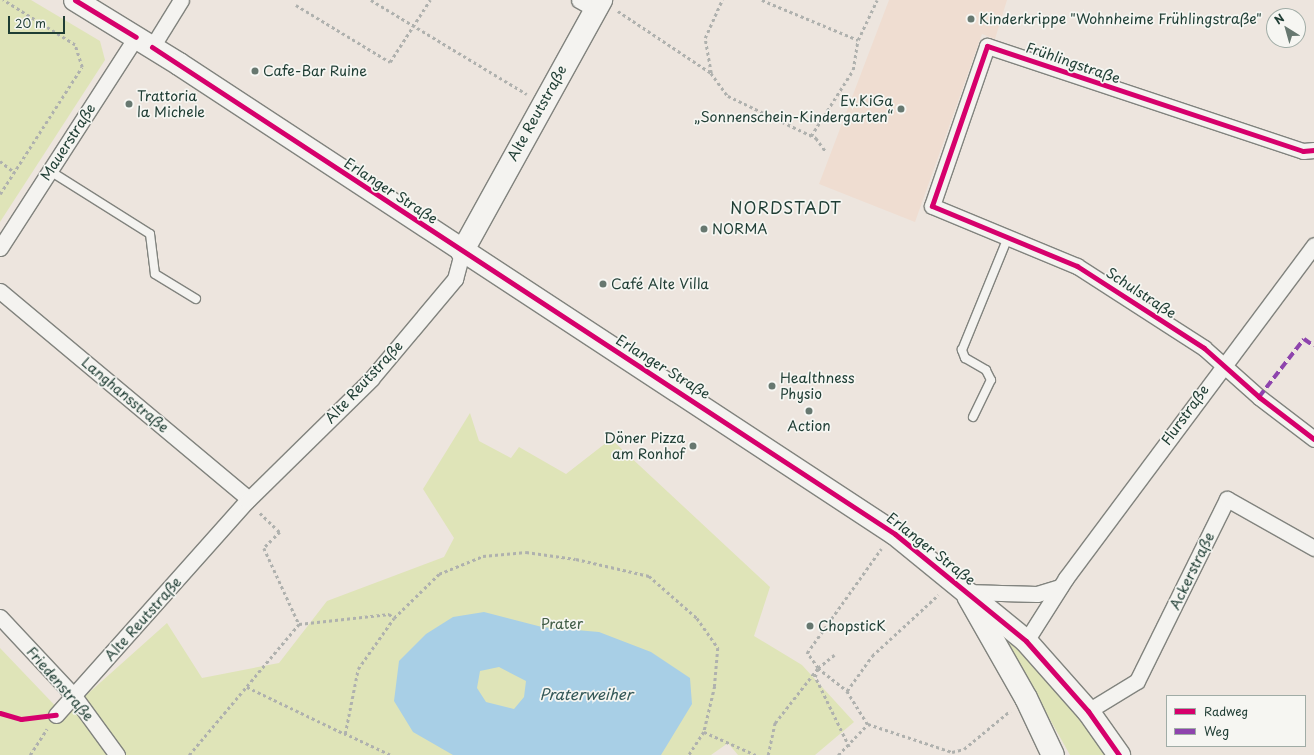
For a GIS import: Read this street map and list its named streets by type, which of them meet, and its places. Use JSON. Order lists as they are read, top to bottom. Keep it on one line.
{"streets":{"main road":["Alte Reutstraße","Erlanger Straße"],"street":["Frühlingstraße","Mauerstraße","Schulstraße","Langhansstraße","Flurstraße","Ackerstraße","Friedenstraße"]},"crossings":[["Frühlingstraße","Schulstraße"],["Alte Reutstraße","Erlanger Straße"],["Alte Reutstraße","Langhansstraße"],["Alte Reutstraße","Friedenstraße"],["Mauerstraße","Erlanger Straße"],["Erlanger Straße","Flurstraße"],["Erlanger Straße","Ackerstraße"],["Schulstraße","Flurstraße"]],"districts":["NORDSTADT"],"water":["Praterweiher"],"parks":["Prater"],"places":["Kinderkrippe \"Wohnheime Frühlingstraße\"","Cafe-Bar Ruine","Trattoria la Michele","Ev.KiGa „Sonnenschein-Kindergarten“","NORMA","Café Alte Villa","Healthness Physio","Action","Döner Pizza am Ronhof","ChopsticK"],"legend":["Radweg","Weg"],"scale_bar":"20 m","north":"top left"}
